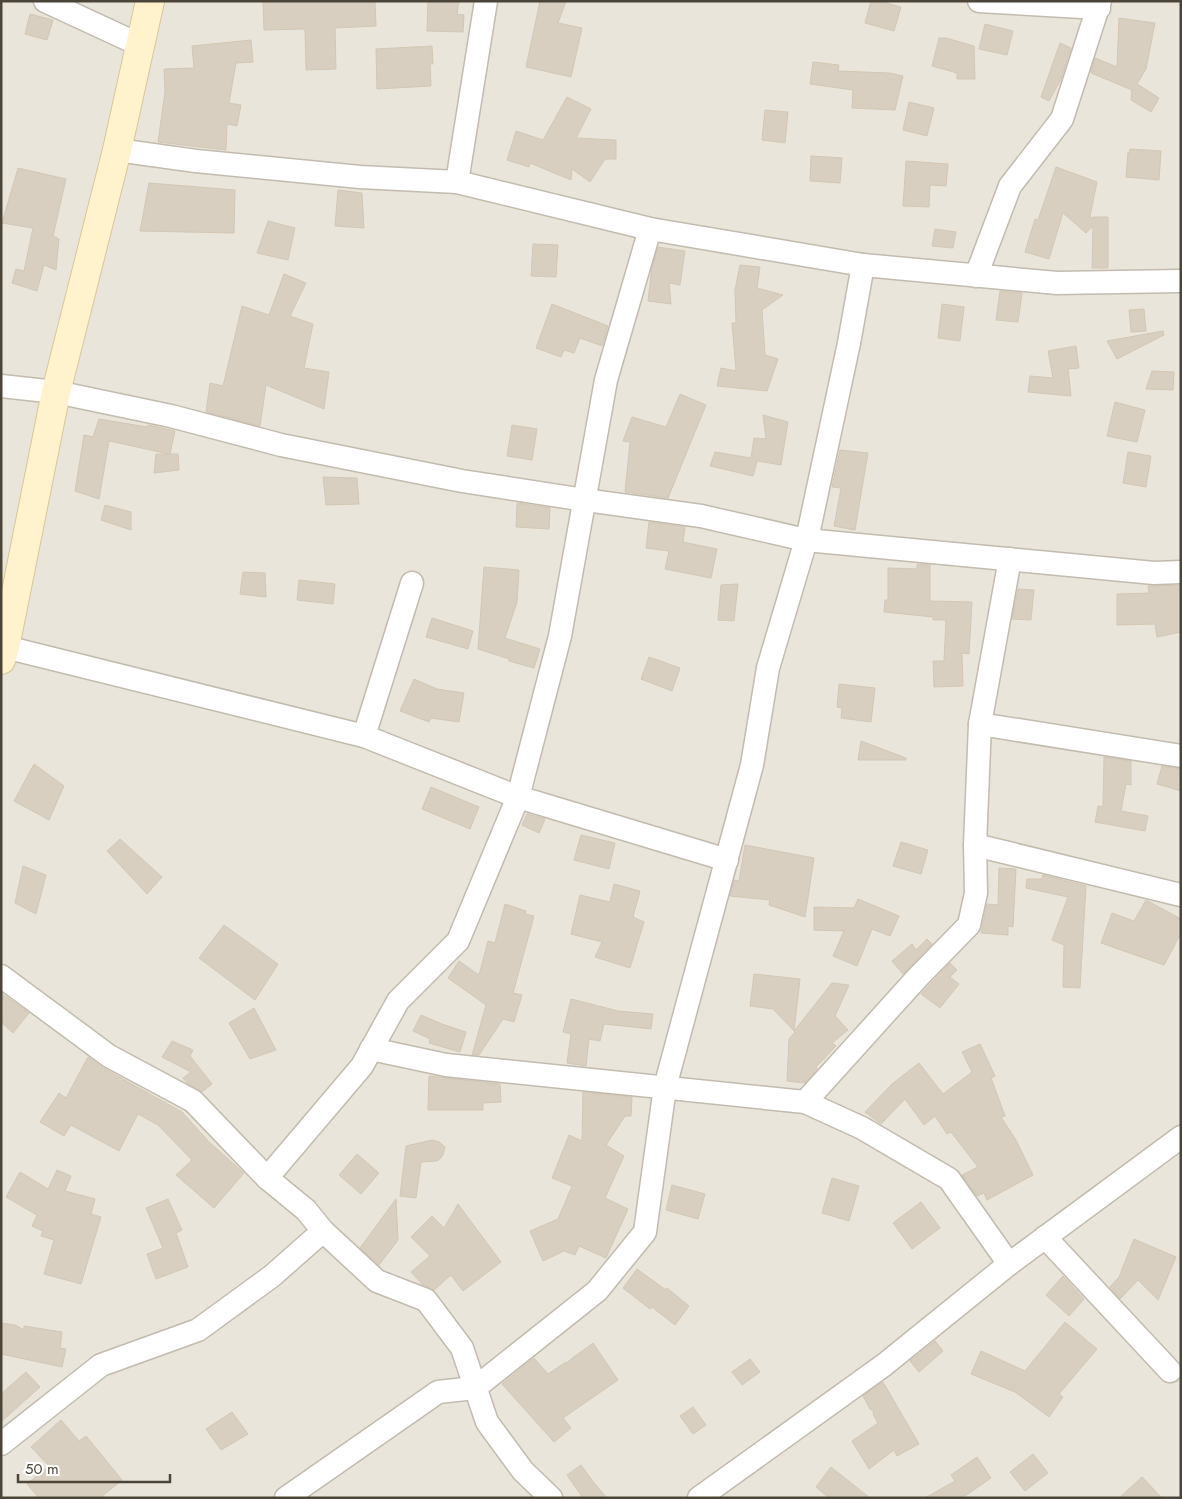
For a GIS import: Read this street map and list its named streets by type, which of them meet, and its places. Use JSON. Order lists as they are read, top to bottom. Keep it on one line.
{"scale_bar":"50 m"}
